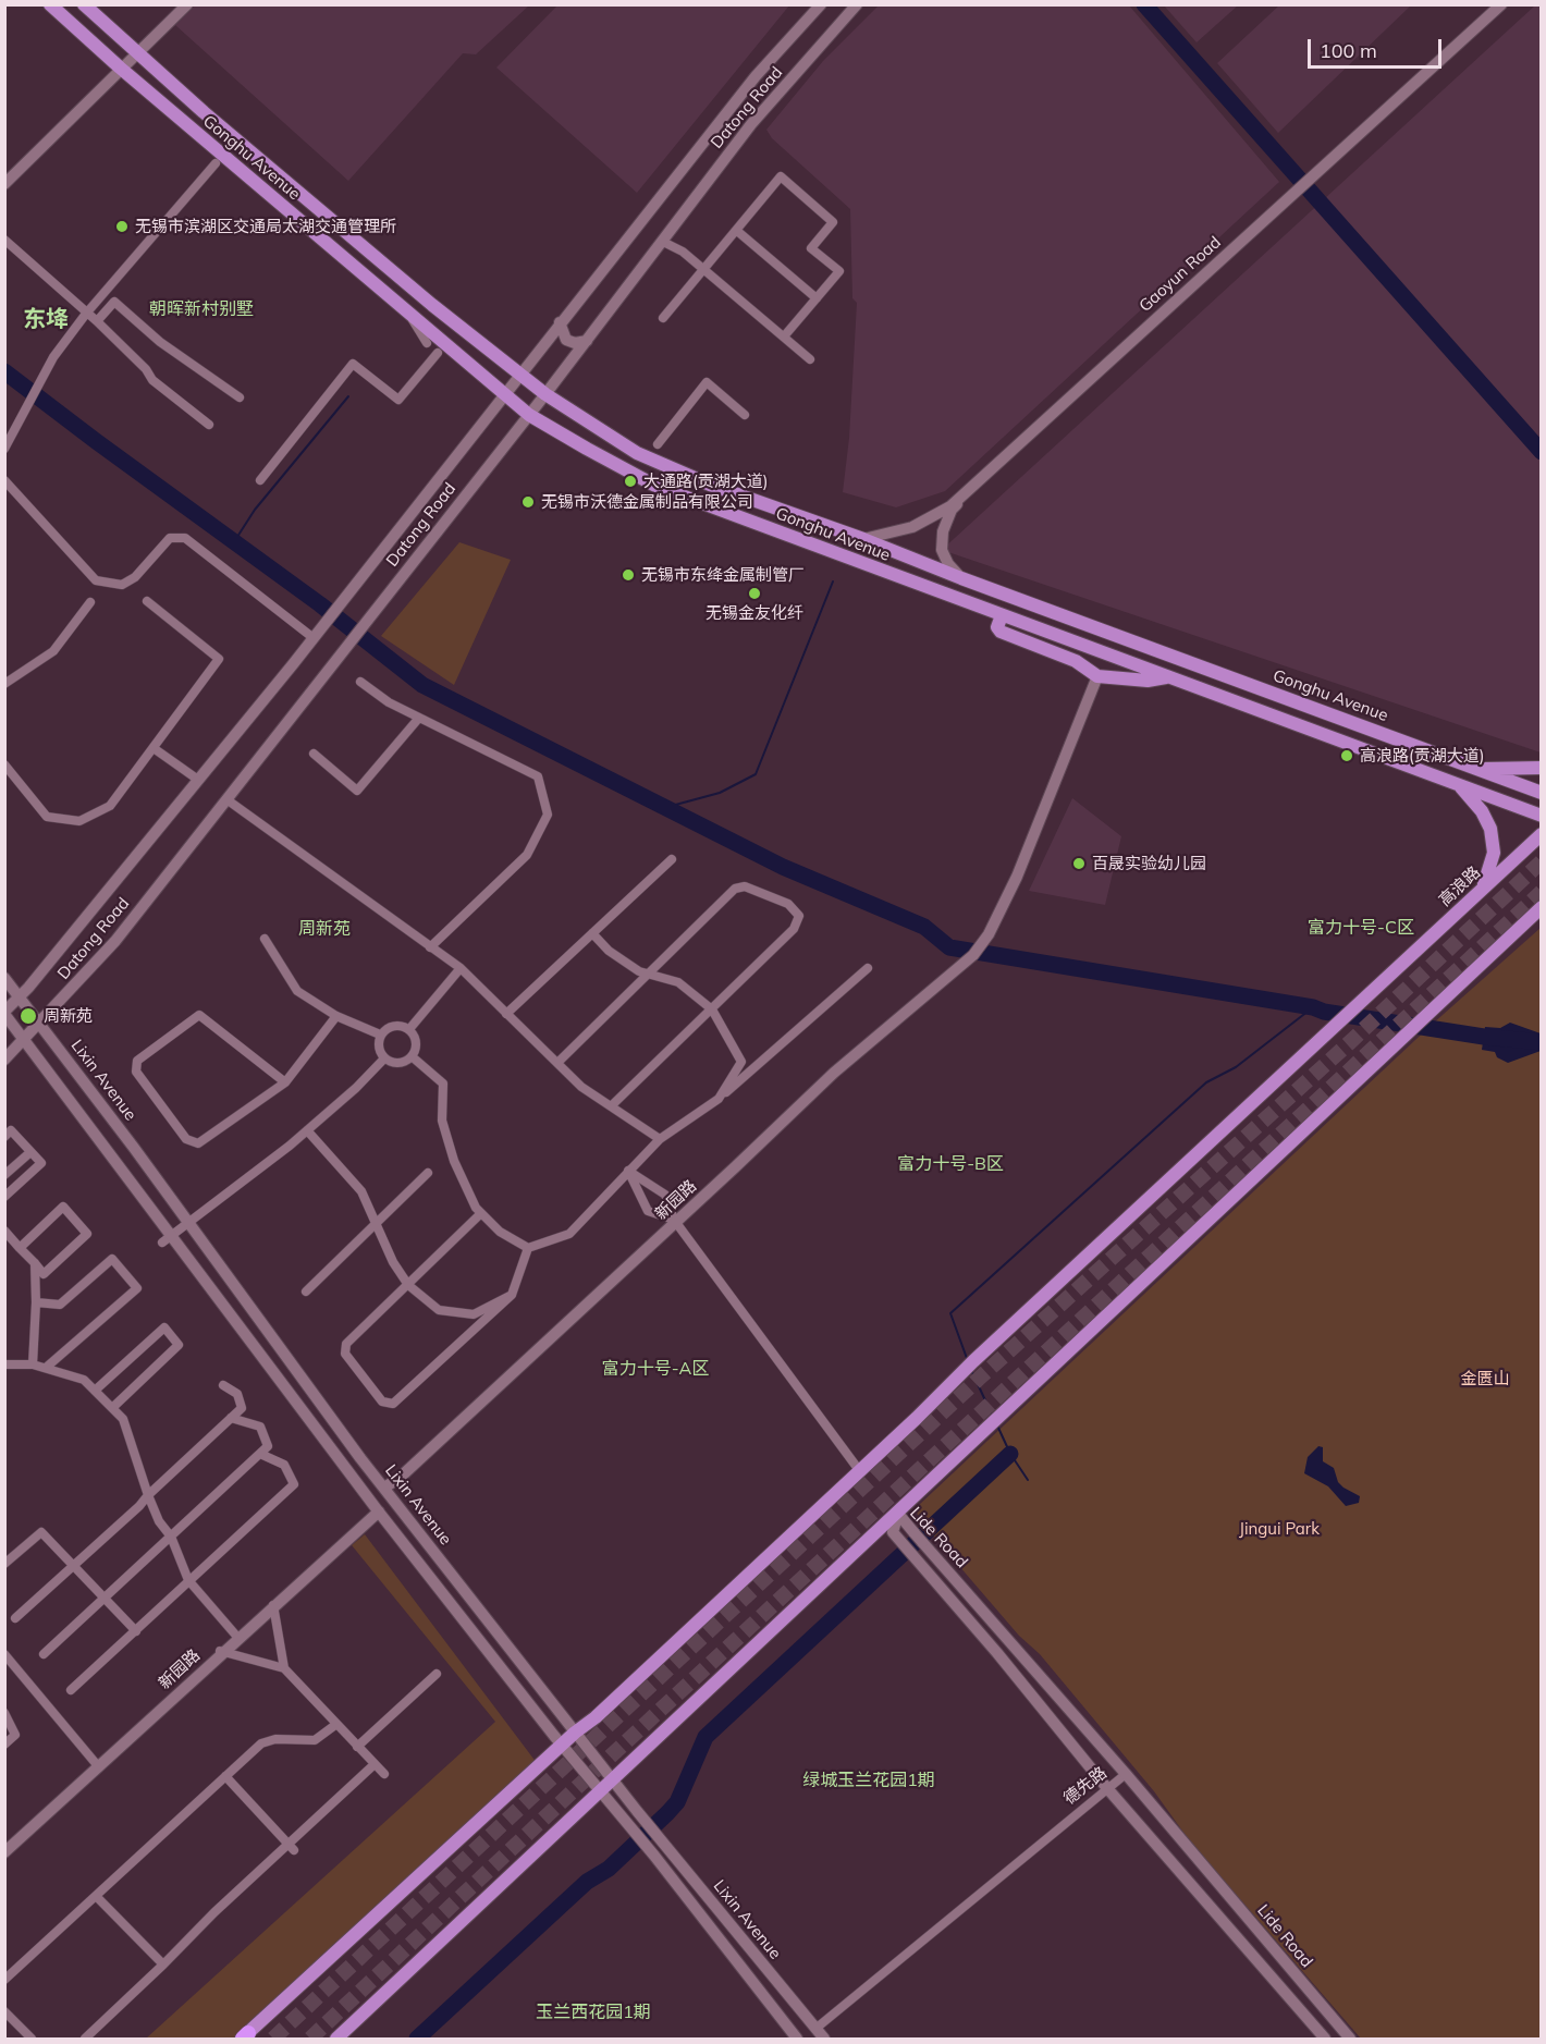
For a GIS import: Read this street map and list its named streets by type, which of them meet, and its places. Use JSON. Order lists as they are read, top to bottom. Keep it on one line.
{"streets":{"main road":["Gonghu Avenue","高浪路"],"street":["Datong Road","Gaoyun Road","Lixin Avenue","新园路","Lide Road","德先路"]},"crossings":[["Datong Road","Gonghu Avenue"],["Datong Road","Lixin Avenue"],["Gonghu Avenue","Gaoyun Road"],["高浪路","Lixin Avenue"],["Lixin Avenue","新园路"],["Lixin Avenue","德先路"],["Lide Road","德先路"]],"districts":["朝晖新村别墅","东鿍","富力十号-C区","周新苑","富力十号-B区","富力十号-A区","绿城玉兰花园1期","玉兰西花园1期"],"parks":["金匮山","Jingui Park"],"places":["无锡市滨湖区交通局太湖交通管理所","大通路(贡湖大道)","无锡市沃德金属制品有限公司","无锡市东绛金属制管厂","无锡金友化纤","高浪路(贡湖大道)","百晟实验幼儿园","周新苑"],"scale_bar":"100 m"}
